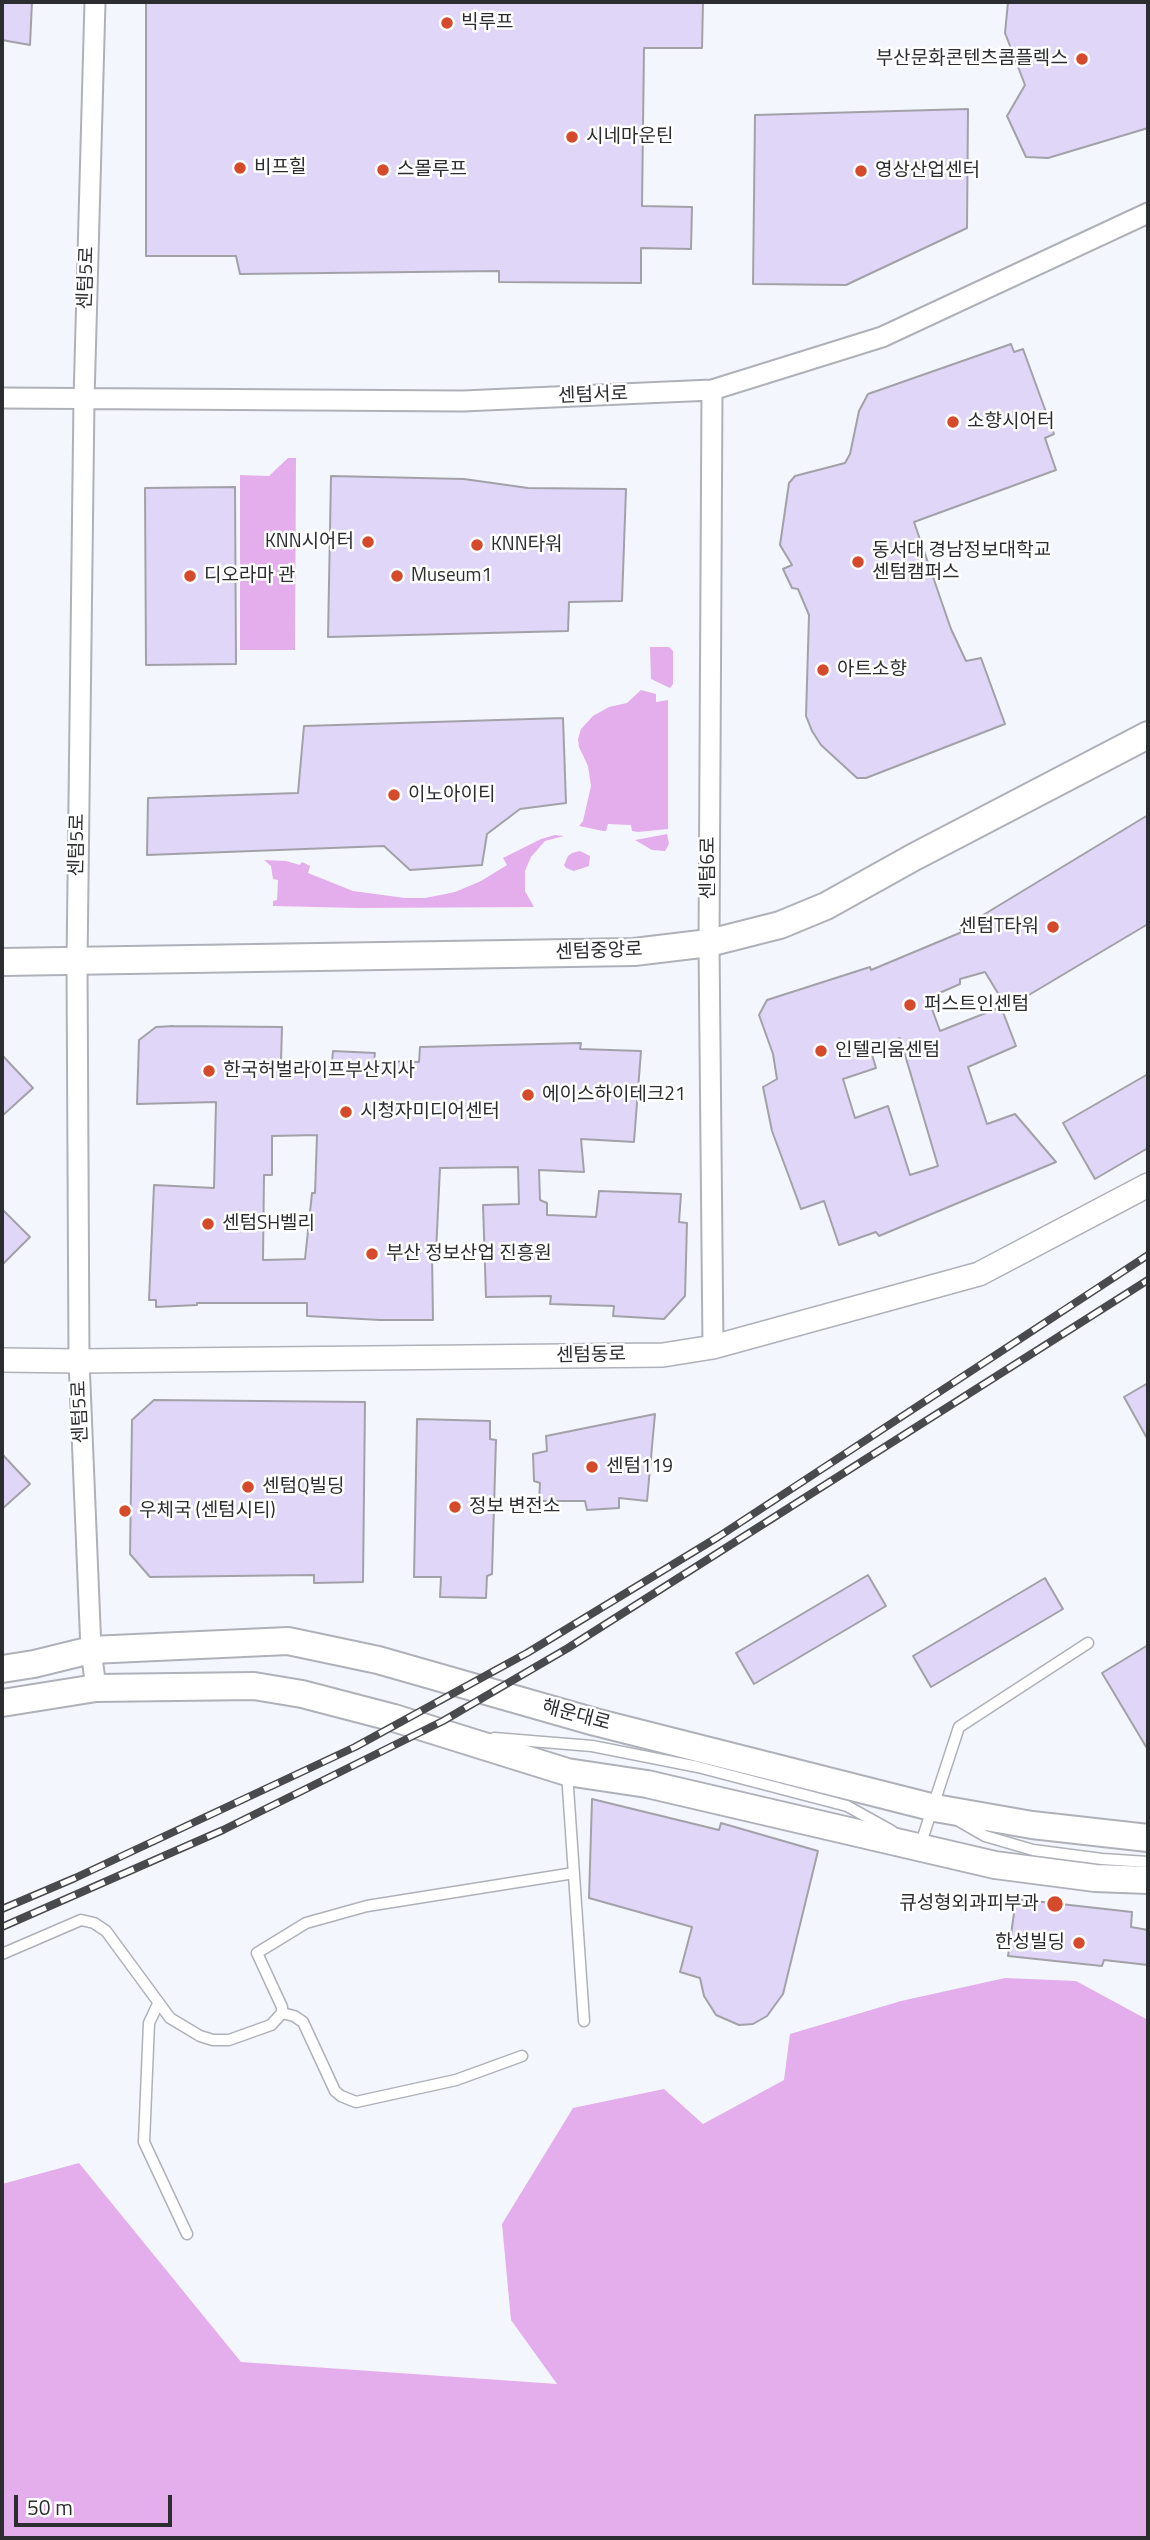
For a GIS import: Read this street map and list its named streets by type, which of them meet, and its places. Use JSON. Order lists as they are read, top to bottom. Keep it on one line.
{"streets":{"main road":["센텀중앙로","해운대로"],"street":["센텀5로","센텀서로","센텀6로","센텀동로"]},"crossings":[["센텀5로","센텀서로"],["센텀5로","센텀중앙로"],["센텀5로","센텀동로"],["센텀5로","해운대로"],["센텀서로","센텀6로"],["센텀6로","센텀중앙로"],["센텀6로","센텀동로"]],"places":["빅루프","부산문화콘텐츠콤플렉스","시네마운틴","비프힐","스몰루프","영상산업센터","소향시어터","KNN시어터","KNN타워","동서대 경남정보대학교 센텀캠퍼스","디오라마 관","Museum1","아트소향","이노아이티","센텀T타워","퍼스트인센텀","인텔리움센텀","한국허벌라이프부산지사","에이스하이테크21","시청자미디어센터","센텀SH벨리","부산 정보산업 진흥원","센텀119","센텀Q빌딩","정보 변전소","우체국 (센텀시티)","큐성형외과피부과","한성빌딩"],"scale_bar":"50 m"}
